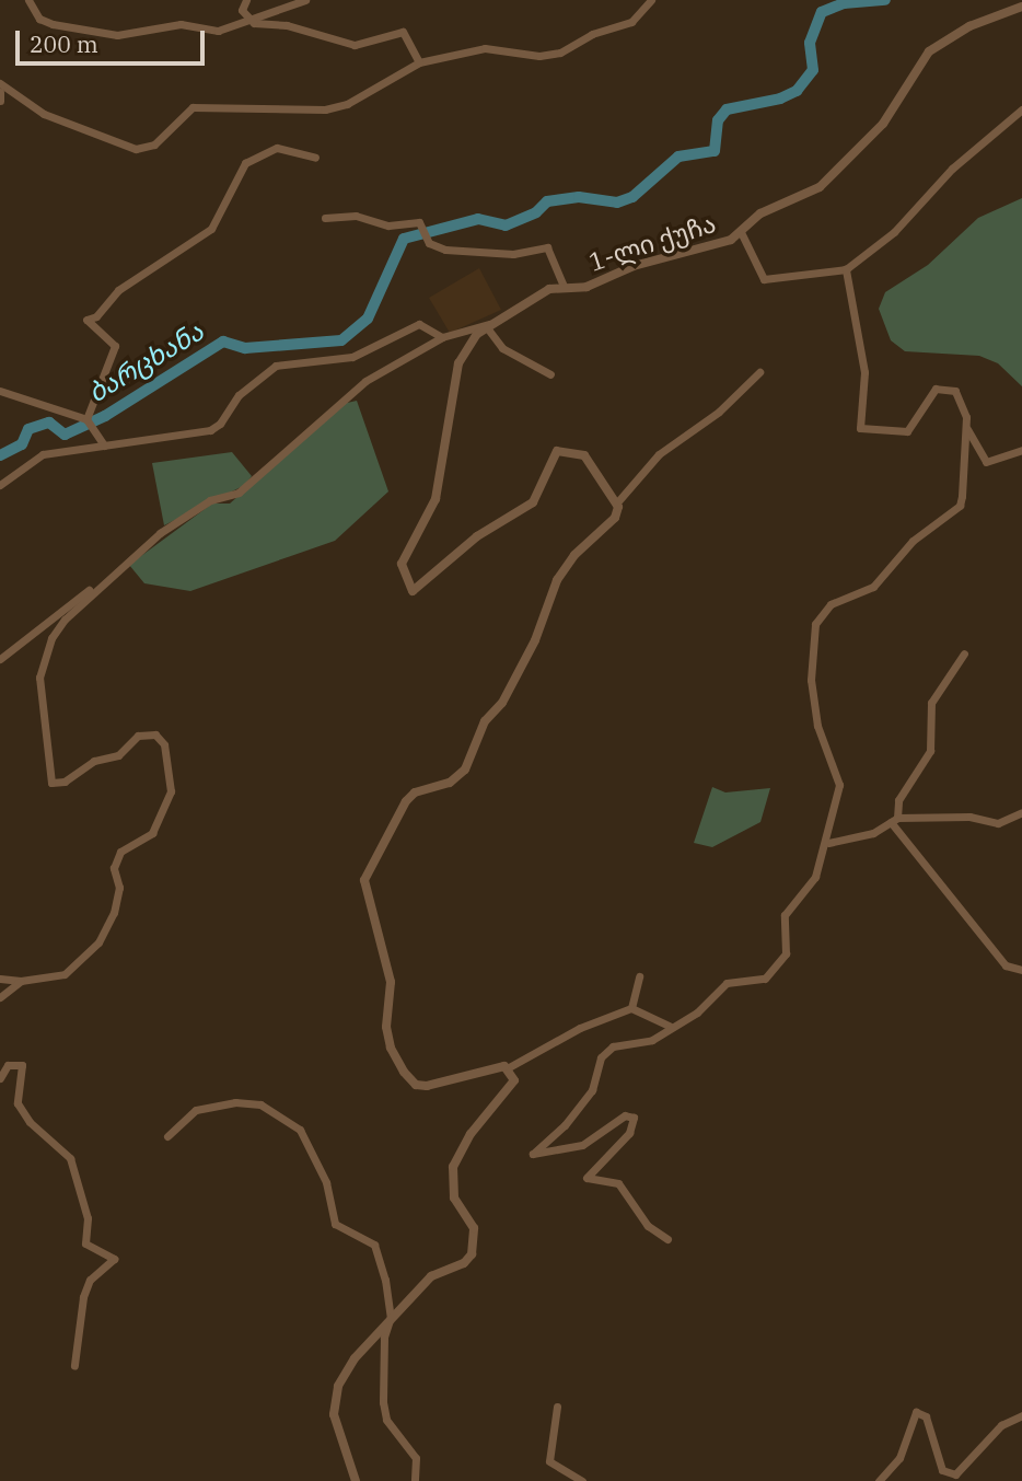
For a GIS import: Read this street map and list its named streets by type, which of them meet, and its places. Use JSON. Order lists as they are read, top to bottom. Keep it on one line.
{"streets":{"street":["1-ლი ქუჩა"]},"water":["ბარცხანა"],"scale_bar":"200 m"}
